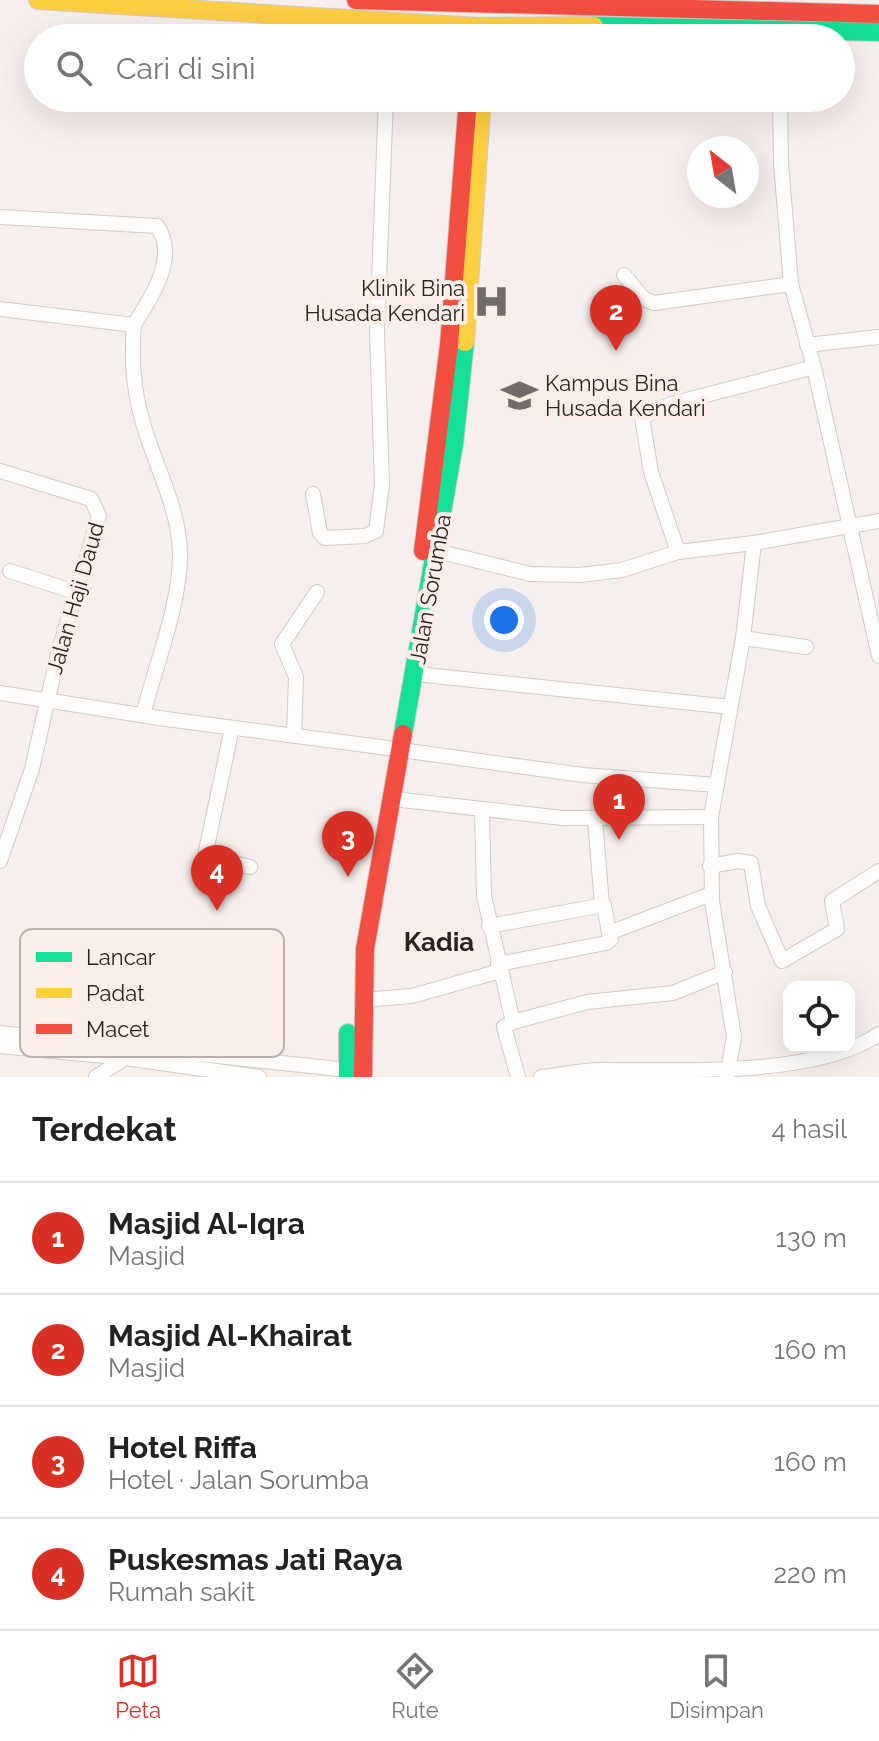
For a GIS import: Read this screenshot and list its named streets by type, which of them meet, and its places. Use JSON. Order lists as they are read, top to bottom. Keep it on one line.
{"streets":{"main road":["Jalan Sorumba"],"street":["Jalan Haji Daud"]},"districts":["Kadia"],"places":{"hospital":["Klinik Bina Husada Kendari"],"school or university":["Kampus Bina Husada Kendari"]},"legend":["Lancar","Padat","Macet"],"north":"top left","page":{"search":"Cari di sini","pins":["2","1","3","4"],"heading":["Terdekat","4 hasil"],"list":[{"mark":"1","name":"Masjid Al-Iqra","note":"Masjid","value":"130 m"},{"mark":"2","name":"Masjid Al-Khairat","note":"Masjid","value":"160 m"},{"mark":"3","name":"Hotel Riffa","note":"Hotel · Jalan Sorumba","value":"160 m"},{"mark":"4","name":"Puskesmas Jati Raya","note":"Rumah sakit","value":"220 m"}],"nav":["Peta","Rute","Disimpan"]}}
